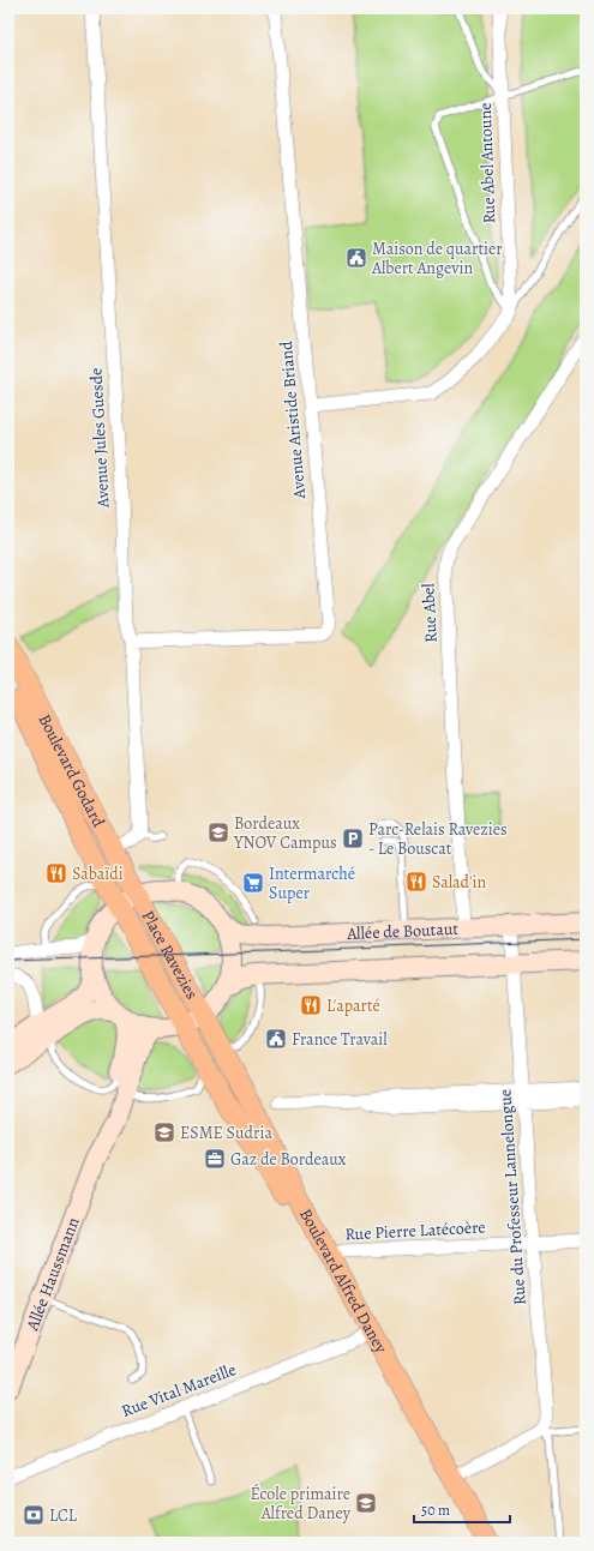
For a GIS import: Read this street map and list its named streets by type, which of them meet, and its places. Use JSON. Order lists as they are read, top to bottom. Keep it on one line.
{"streets":{"main road":["Boulevard Godard","Allée de Boutaut","Place Ravezies","Allée Haussmann","Boulevard Alfred Daney"],"street":["Rue Abel Antoune","Avenue Aristide Briand","Avenue Jules Guesde","Rue Abel","Rue du Professeur Lannelongue","Rue Pierre Latécoère","Rue Vital Mareille"]},"crossings":[["Avenue Aristide Briand","Avenue Jules Guesde"],["Rue Abel","Allée de Boutaut"],["Boulevard Godard","Place Ravezies"],["Allée de Boutaut","Place Ravezies"],["Allée de Boutaut","Rue du Professeur Lannelongue"],["Place Ravezies","Allée Haussmann"],["Place Ravezies","Boulevard Alfred Daney"],["Rue du Professeur Lannelongue","Rue Pierre Latécoère"],["Rue Pierre Latécoère","Boulevard Alfred Daney"],["Allée Haussmann","Boulevard Alfred Daney"],["Boulevard Alfred Daney","Rue Vital Mareille"]],"places":{"public building":["Maison de quartier Albert Angevin","France Travail"],"school or university":["Bordeaux YNOV Campus","ESME Sudria","École primaire Alfred Daney"],"parking":["Parc-Relais Ravezies - Le Bouscat"],"restaurant":["Sabaïdi","Salad'in","L'aparté"],"supermarket":["Intermarché Super"],"office":["Gaz de Bordeaux"],"bank":["LCL"]},"scale_bar":"50 m"}
